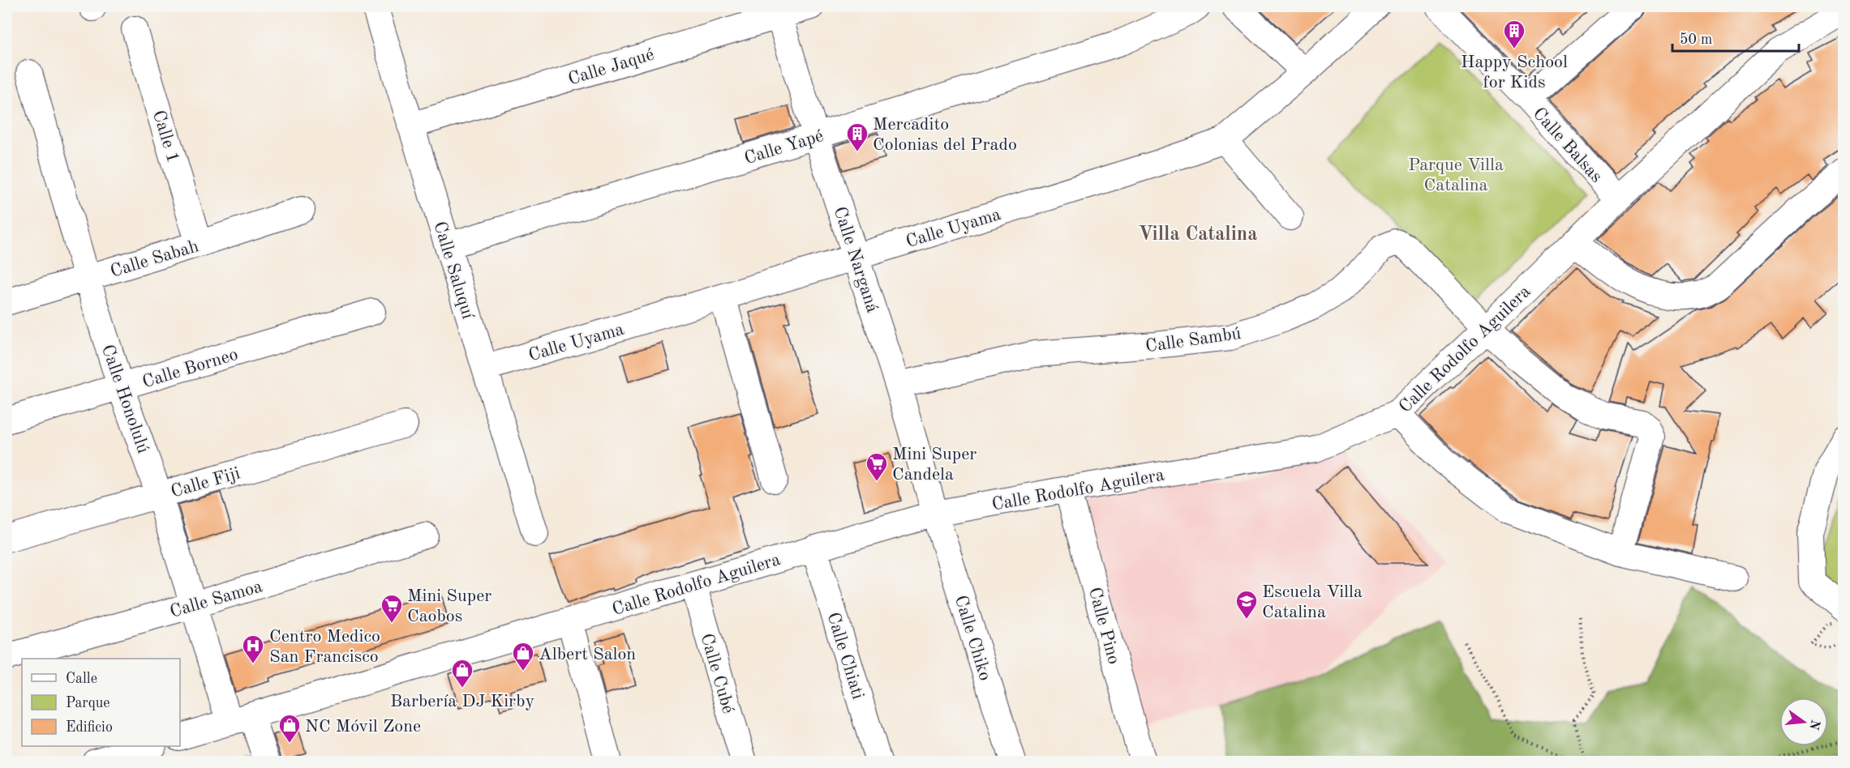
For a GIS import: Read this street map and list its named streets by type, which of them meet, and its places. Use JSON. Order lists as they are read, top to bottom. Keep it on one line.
{"streets":{"street":["Calle Jaqué","Calle 1","Calle Balsas","Calle Yapé","Calle Uyama","Calle Sabah","Calle Narganá","Calle Saluquí","Calle Sambú","Calle Rodolfo Aguilera","Calle Borneo","Calle Honolulú","Calle Fiji","Calle Samoa","Calle Pino","Calle Chiko","Calle Chiati","Calle Cubé"]},"crossings":[["Calle Jaqué","Calle Narganá"],["Calle Jaqué","Calle Saluquí"],["Calle 1","Calle Sabah"],["Calle Balsas","Calle Rodolfo Aguilera"],["Calle Yapé","Calle Narganá"],["Calle Yapé","Calle Saluquí"],["Calle Uyama","Calle Narganá"],["Calle Uyama","Calle Saluquí"],["Calle Sabah","Calle Honolulú"],["Calle Narganá","Calle Sambú"],["Calle Narganá","Calle Rodolfo Aguilera"],["Calle Narganá","Calle Chiko"],["Calle Sambú","Calle Rodolfo Aguilera"],["Calle Rodolfo Aguilera","Calle Honolulú"],["Calle Rodolfo Aguilera","Calle Pino"],["Calle Rodolfo Aguilera","Calle Chiko"],["Calle Rodolfo Aguilera","Calle Chiati"],["Calle Rodolfo Aguilera","Calle Cubé"],["Calle Borneo","Calle Honolulú"],["Calle Honolulú","Calle Fiji"],["Calle Honolulú","Calle Samoa"]],"districts":["Villa Catalina"],"parks":["Parque Villa Catalina"],"places":{"building":["Happy School for Kids","Mercadito Colonias del Prado"],"supermarket":["Mini Super Candela","Mini Super Caobos"],"school or university":["Escuela Villa Catalina"],"hospital":["Centro Medico San Francisco"],"shop":["Albert Salon","Barbería DJ Kirby","NC Móvil Zone"]},"legend":["Calle","Parque","Edificio"],"scale_bar":"50 m","north":"right"}
